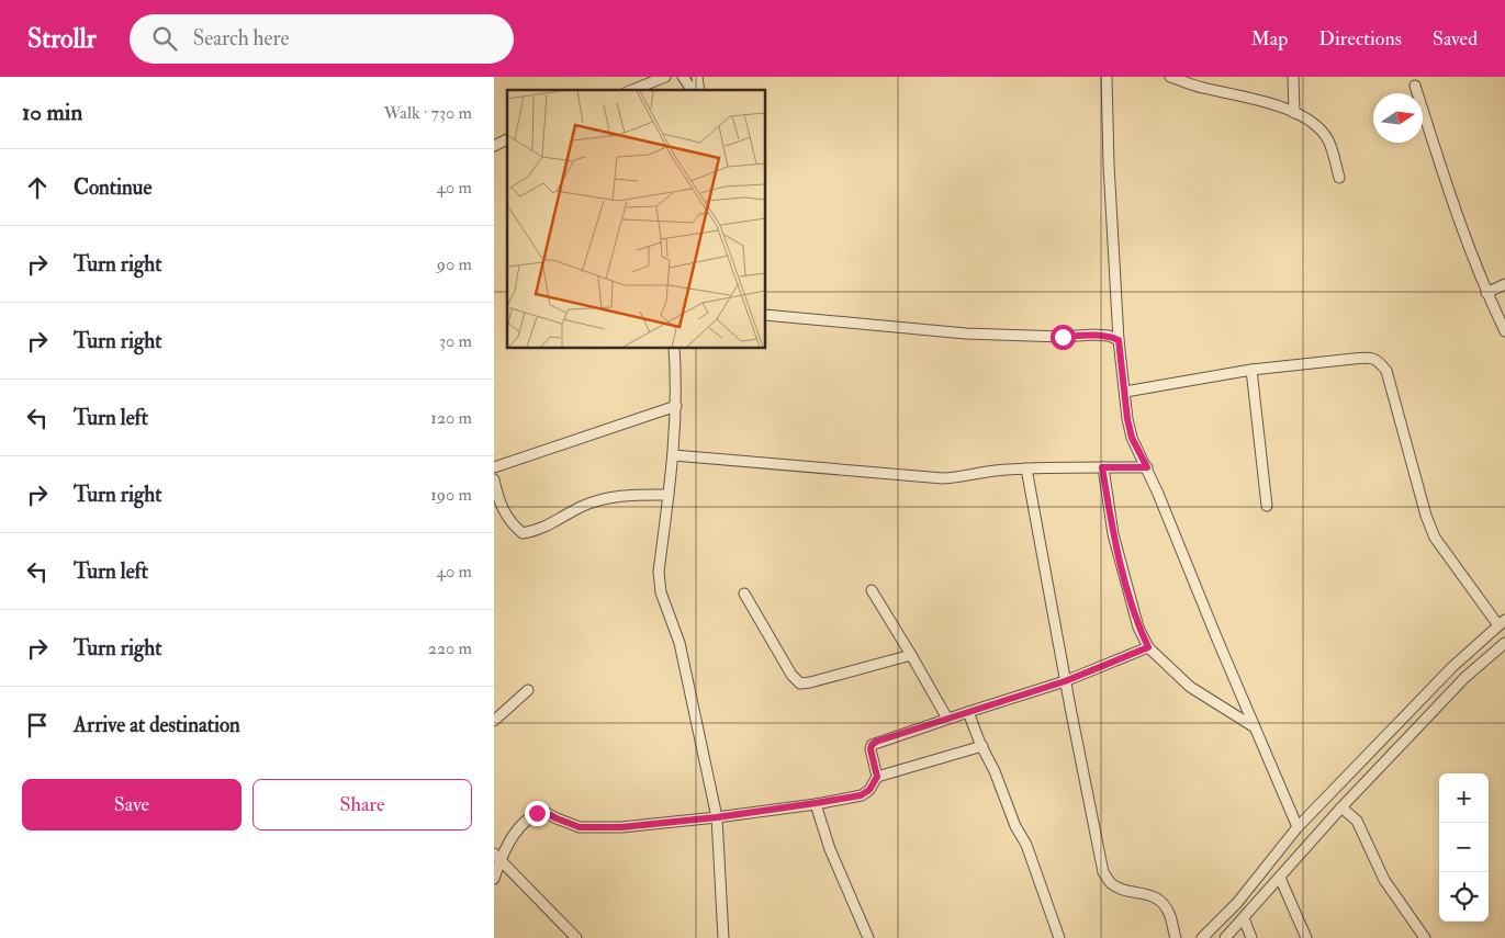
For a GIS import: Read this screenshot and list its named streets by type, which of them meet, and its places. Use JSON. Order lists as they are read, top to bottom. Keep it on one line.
{"north":"right","page":{"header":"Strollr","search":"Search here","nav":["Map","Directions","Saved"],"heading":["10 min","Walk · 730 m"],"list":[["Continue","40 m"],["Turn right","90 m"],["Turn right","30 m"],["Turn left","120 m"],["Turn right","190 m"],["Turn left","40 m"],["Turn right","220 m"],"Arrive at destination"],"buttons":["Save","Share"],"map_buttons":["+","−"]}}
